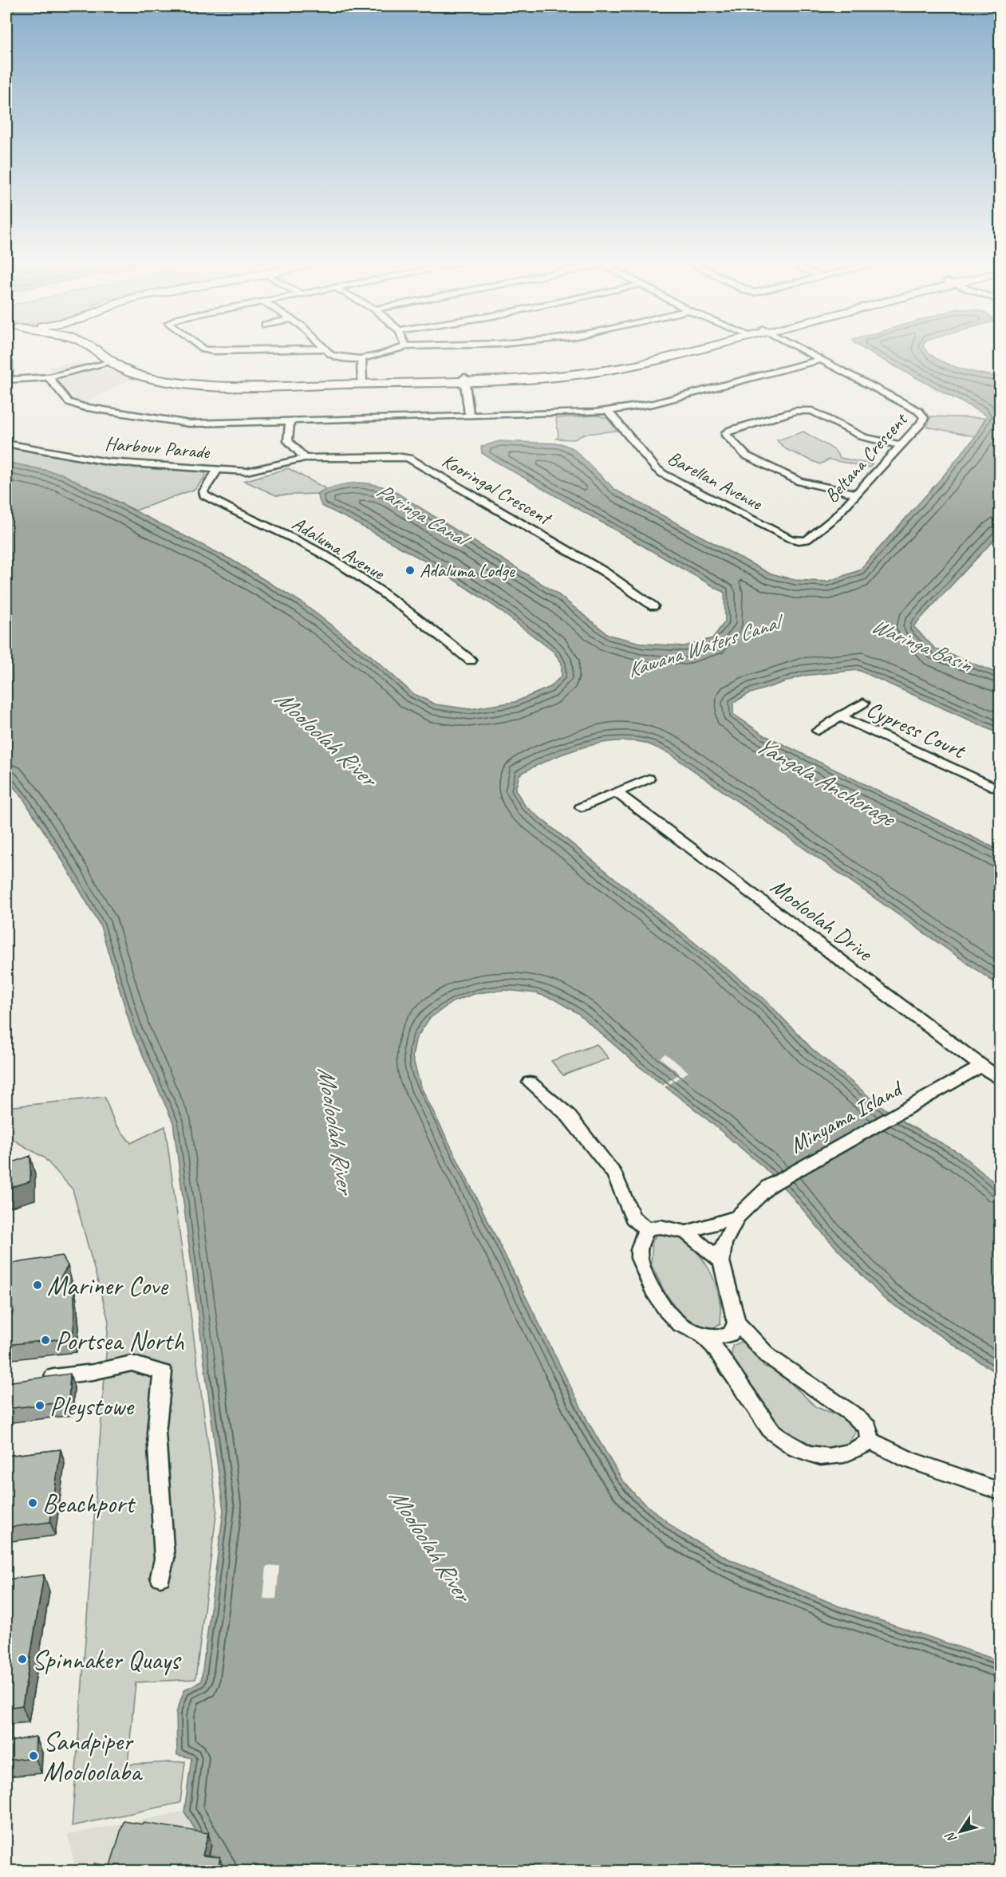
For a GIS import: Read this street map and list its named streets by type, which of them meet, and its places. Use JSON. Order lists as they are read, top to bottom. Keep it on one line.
{"streets":{"street":["Harbour Parade","Beltana Crescent","Barellan Avenue","Kooringal Crescent","Adaluma Avenue","Cypress Court","Mooloolah Drive","Minyama Island"]},"crossings":[["Harbour Parade","Kooringal Crescent"],["Harbour Parade","Adaluma Avenue"],["Beltana Crescent","Barellan Avenue"],["Mooloolah Drive","Minyama Island"]],"water":["Paringa Canal","Waringa Basin","Kawana Waters Canal","Mooloolah River","Yangala Anchorage"],"places":["Adaluma Lodge","Mariner Cove","Portsea North","Pleystowe","Beachport","Spinnaker Quays","Sandpiper Mooloolaba"],"north":"bottom left"}
